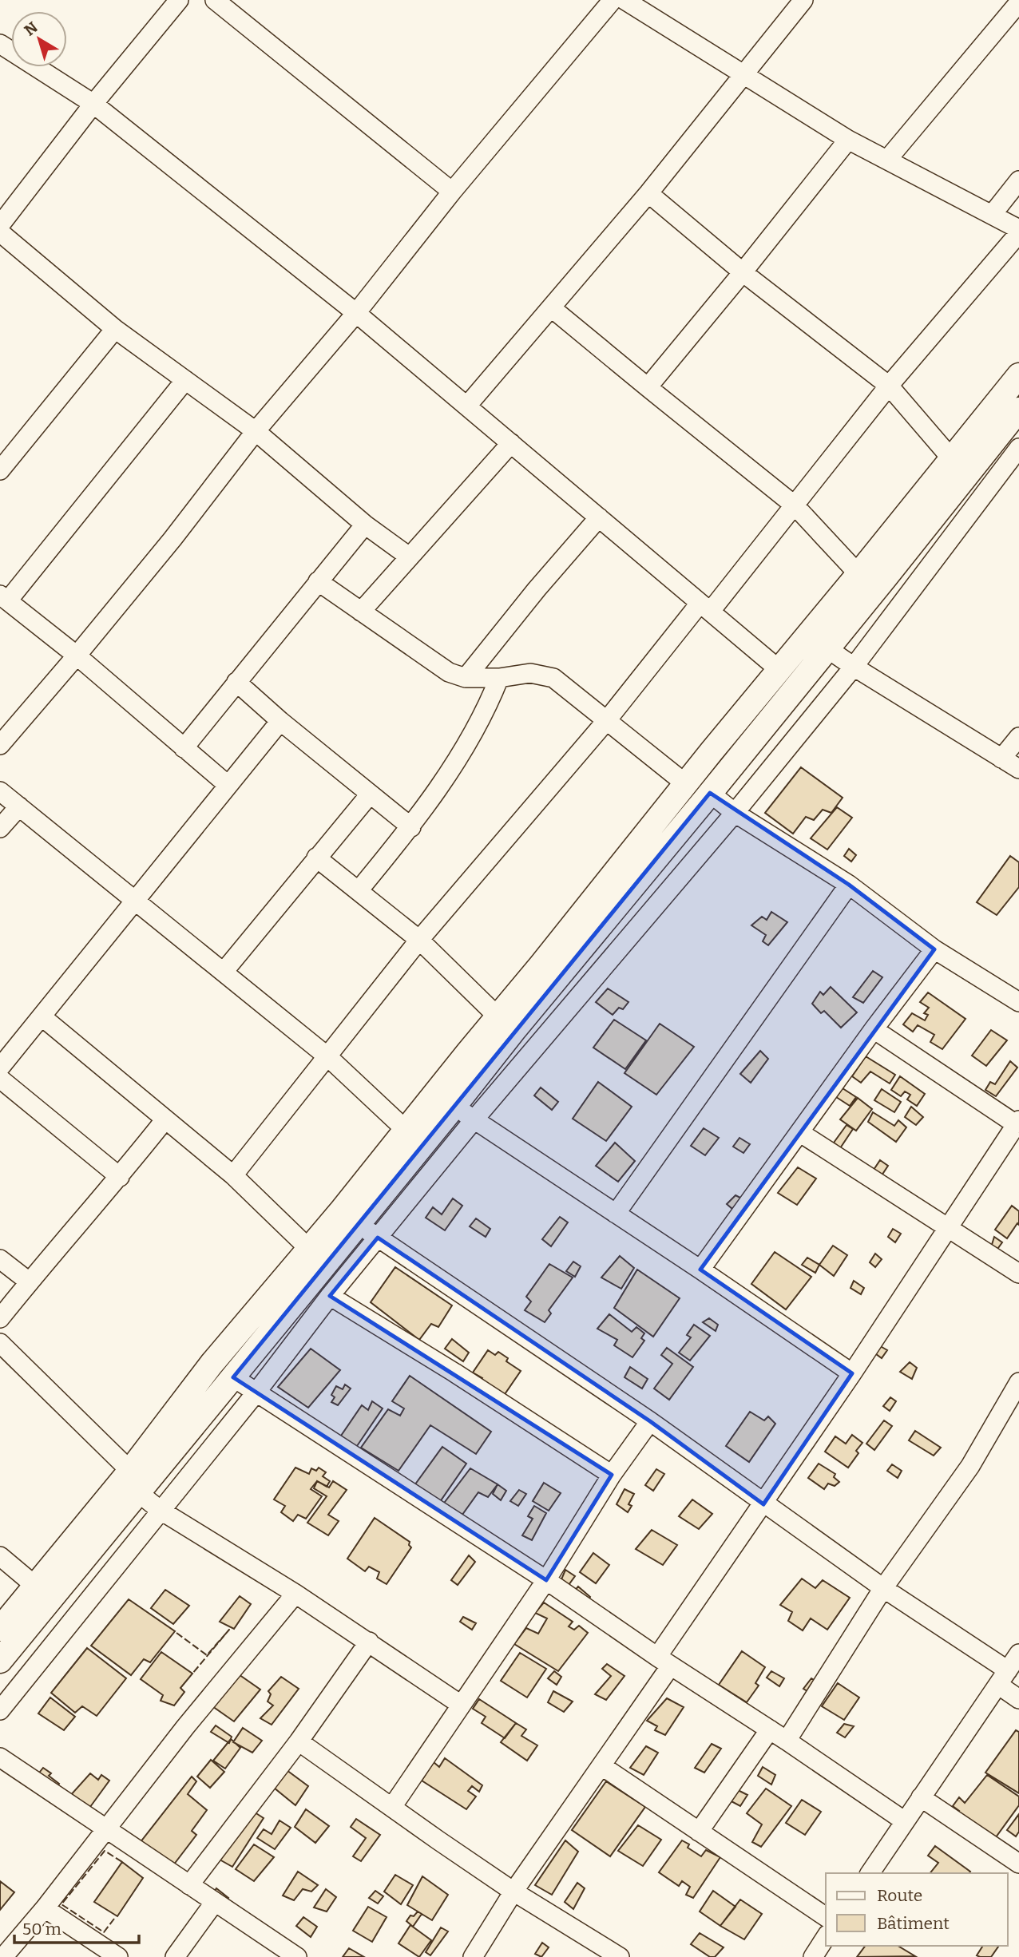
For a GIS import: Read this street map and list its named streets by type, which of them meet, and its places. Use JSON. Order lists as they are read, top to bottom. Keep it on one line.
{"legend":["Route","Bâtiment"],"scale_bar":"50 m","north":"top left"}
